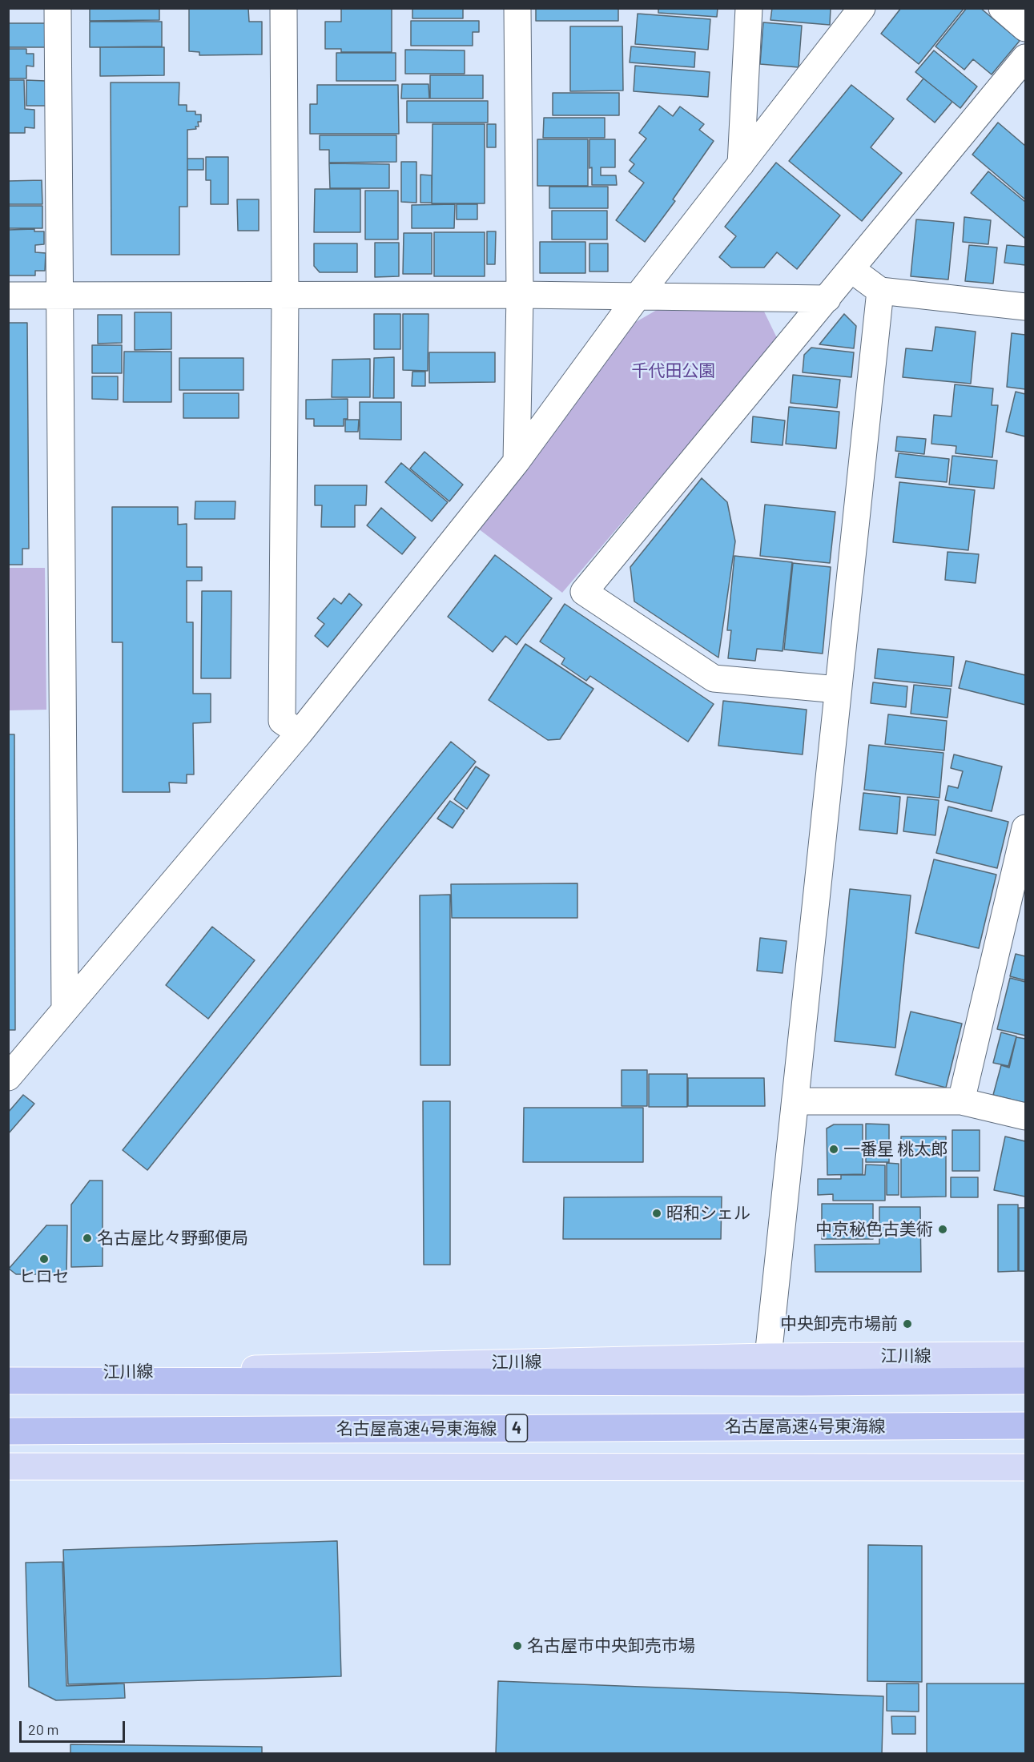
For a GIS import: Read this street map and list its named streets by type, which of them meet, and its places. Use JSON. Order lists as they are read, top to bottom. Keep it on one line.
{"streets":{"highway":["名古屋高速4号東海線","4"],"main road":["江川線"]},"parks":["千代田公園"],"places":["一番星 桃太郎","昭和シェル","中京秘色古美術","名古屋比々野郵便局","ヒロセ","中央卸売市場前","名古屋市中央卸売市場"],"scale_bar":"20 m"}
